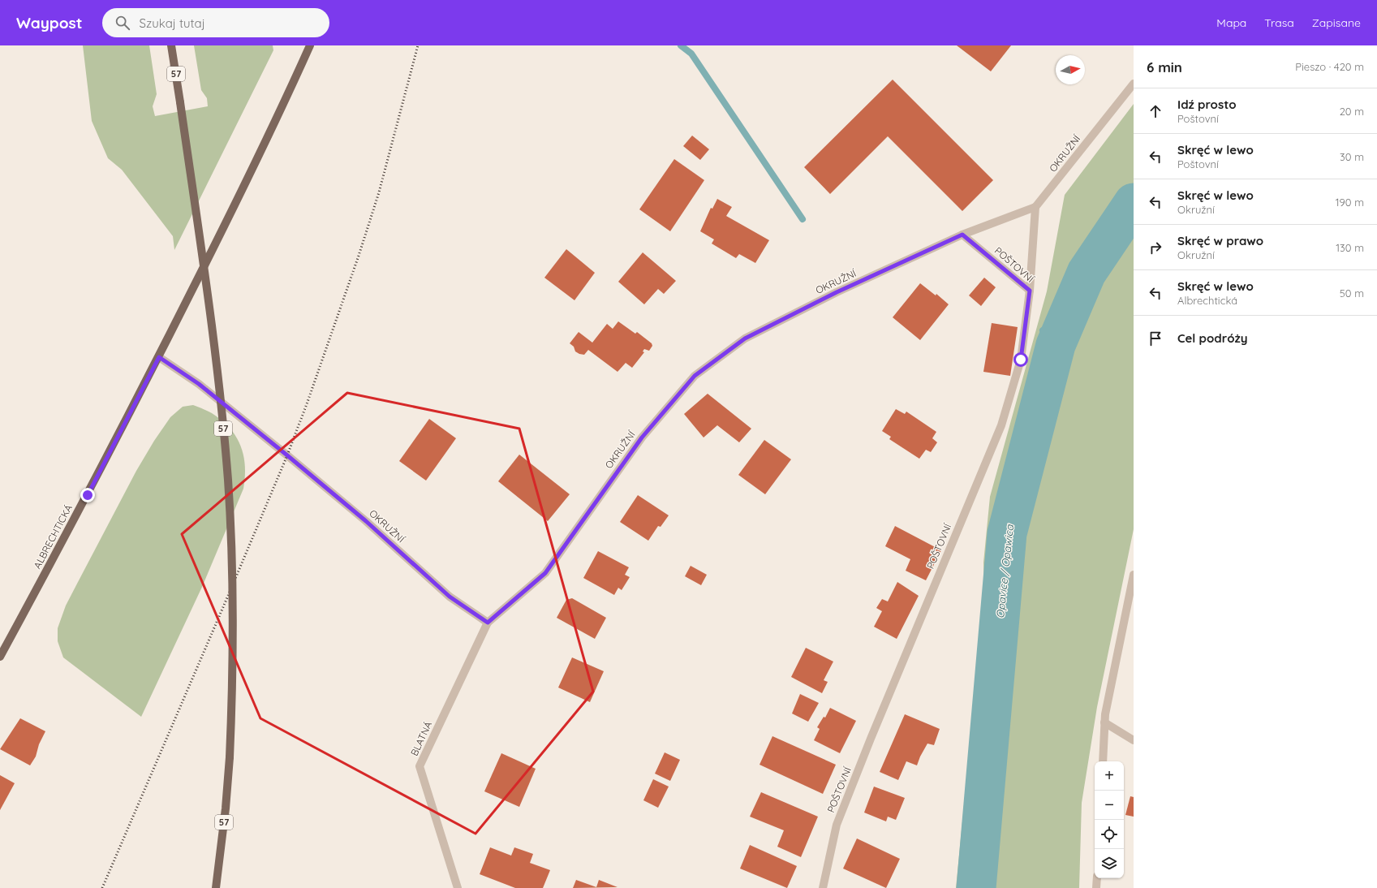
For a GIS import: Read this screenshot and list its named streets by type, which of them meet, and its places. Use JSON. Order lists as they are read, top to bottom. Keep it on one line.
{"streets":{"main road":["57","ALBRECHTICKÁ"],"street":["OKRUŽNÍ","POŠTOVNÍ","BLATNÁ"]},"crossings":[["OKRUŽNÍ","POŠTOVNÍ"],["OKRUŽNÍ","ALBRECHTICKÁ"],["OKRUŽNÍ","BLATNÁ"]],"water":["Opavice / Opawica"],"north":"right","page":{"header":"Waypost","search":"Szukaj tutaj","nav":["Mapa","Trasa","Zapisane"],"heading":["6 min","Pieszo · 420 m"],"list":[["Idź prosto","Poštovní","20 m"],["Skręć w lewo","Poštovní","30 m"],["Skręć w lewo","Okružní","190 m"],["Skręć w prawo","Okružní","130 m"],["Skręć w lewo","Albrechtická","50 m"],"Cel podróży"],"map_buttons":["+","−"]}}
